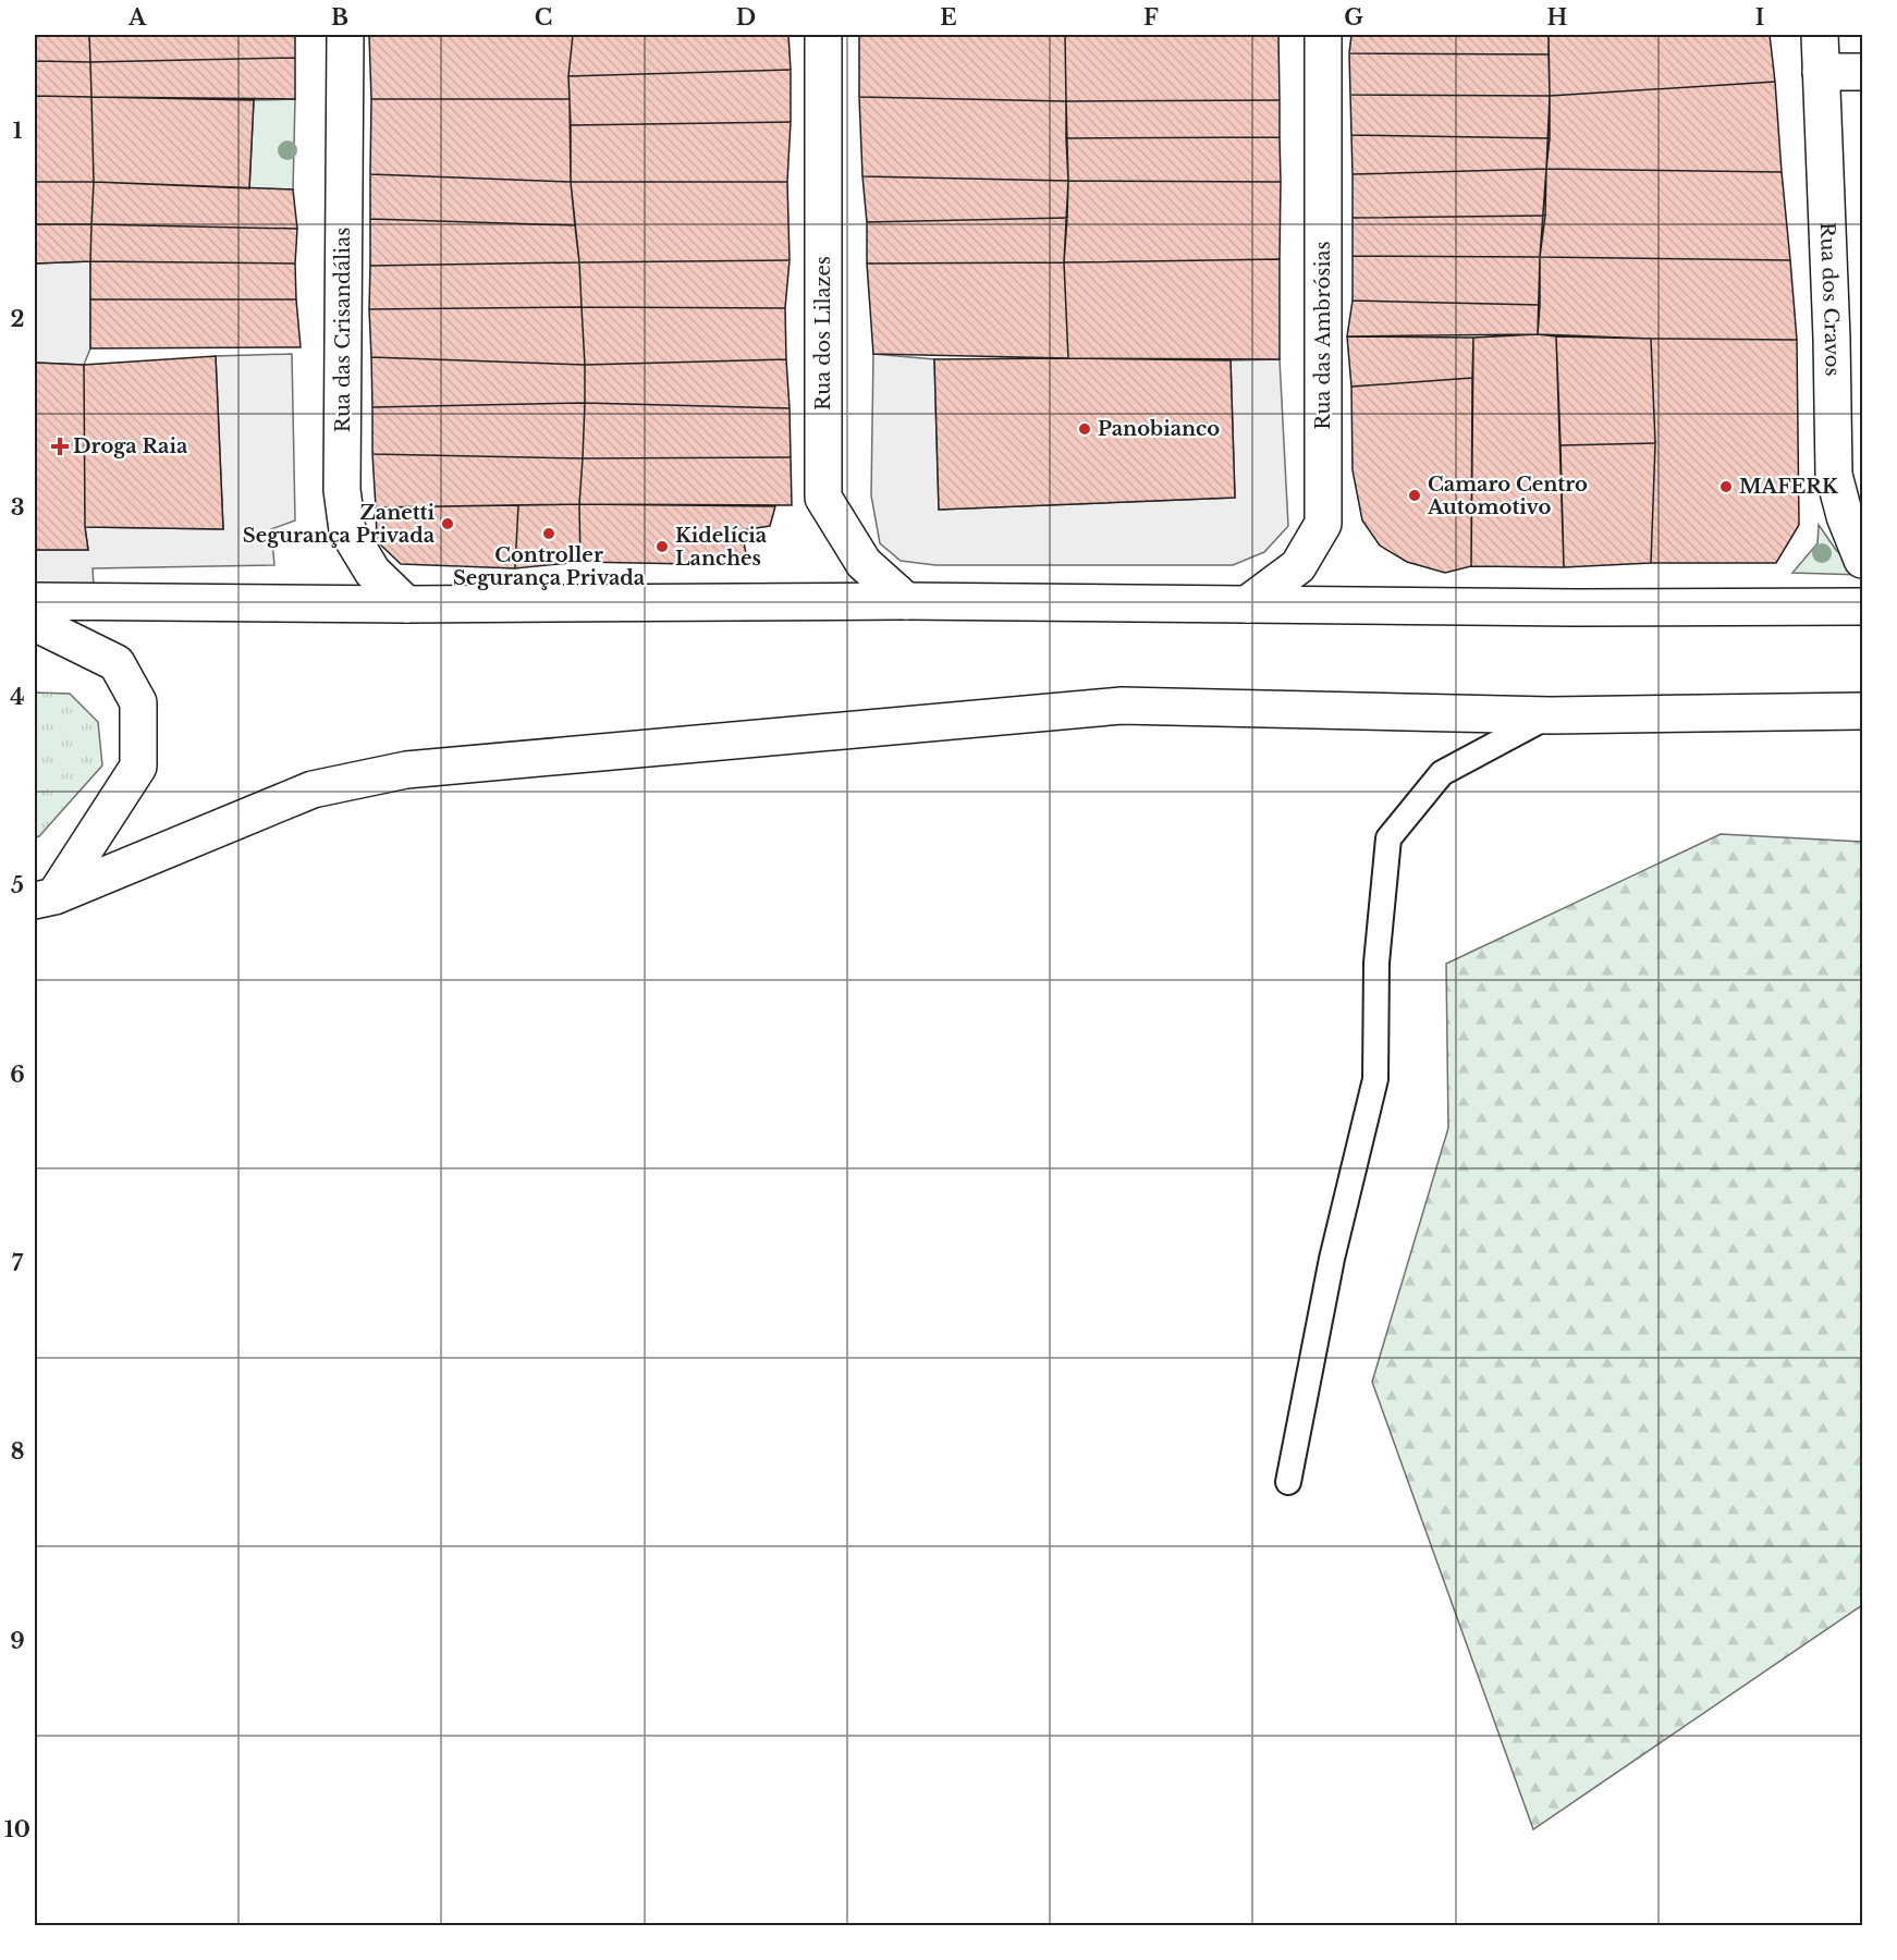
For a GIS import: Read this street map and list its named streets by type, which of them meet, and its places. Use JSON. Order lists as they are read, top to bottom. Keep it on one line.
{"streets":{"main road":["Rua dos Cravos","Rua das Crisandálias","Rua dos Lilazes","Rua das Ambrósias"]},"places":{"other":["Panobianco","MAFERK","Camaro Centro Automotivo","Zanetti Segurança Privada","Controller Segurança Privada","Kidelícia Lanches"],"health":["Droga Raia"]},"grid":{"columns":["A","B","C","D","E","F","G","H","I"],"rows":["1","2","3","4","5","6","7","8","9","10"]}}
